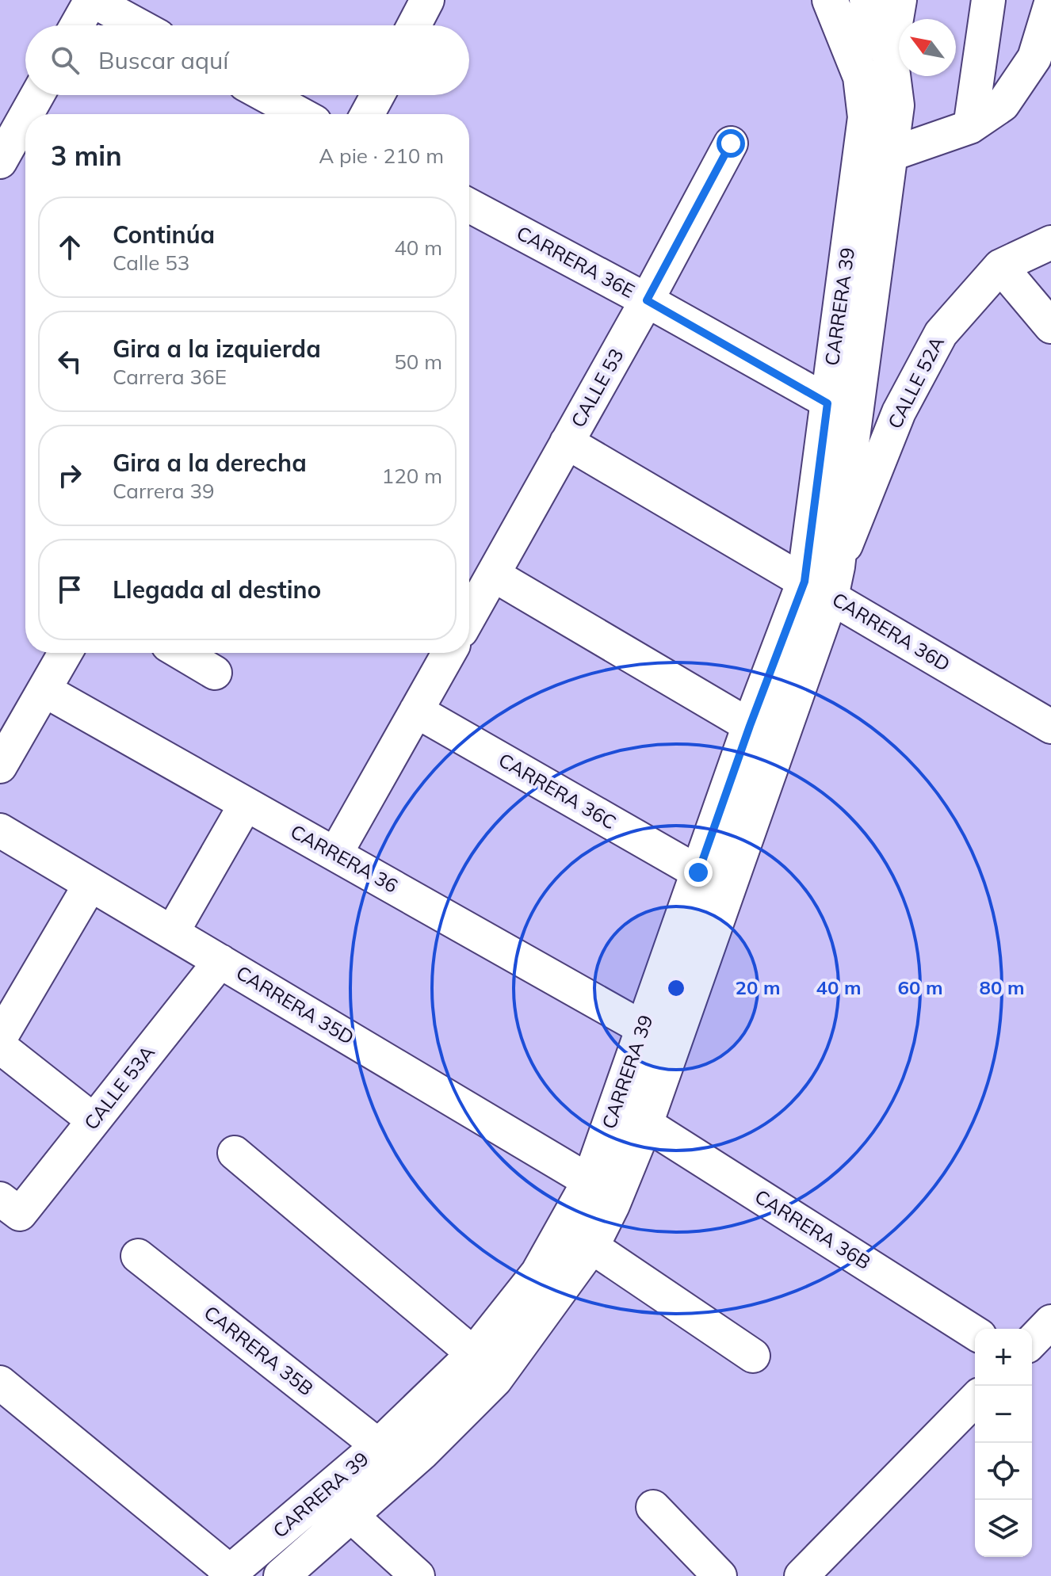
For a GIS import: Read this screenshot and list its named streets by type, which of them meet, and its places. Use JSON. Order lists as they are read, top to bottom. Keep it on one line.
{"streets":{"main road":["CARRERA 39"],"street":["CARRERA 36E","CALLE 52A","CALLE 53","CARRERA 36D","CARRERA 36C","CARRERA 36","CARRERA 35D","CALLE 53A","CARRERA 36B","CARRERA 35B"]},"crossings":[["CARRERA 36E","CARRERA 39"],["CARRERA 36E","CALLE 53"],["CARRERA 39","CALLE 52A"],["CARRERA 39","CARRERA 36D"],["CARRERA 39","CARRERA 36C"],["CARRERA 39","CARRERA 36"],["CARRERA 39","CARRERA 35D"],["CARRERA 39","CARRERA 36B"],["CARRERA 39","CARRERA 35B"],["CALLE 52A","CARRERA 36D"],["CALLE 53","CARRERA 36D"],["CARRERA 35D","CALLE 53A"]],"north":"top left","page":{"search":"Buscar aquí","heading":["3 min","A pie · 210 m"],"list":[["Continúa","Calle 53","40 m"],["Gira a la izquierda","Carrera 36E","50 m"],["Gira a la derecha","Carrera 39","120 m"],"Llegada al destino"],"map_buttons":["+","−"]},"rings":["20 m","40 m","60 m","80 m"]}
